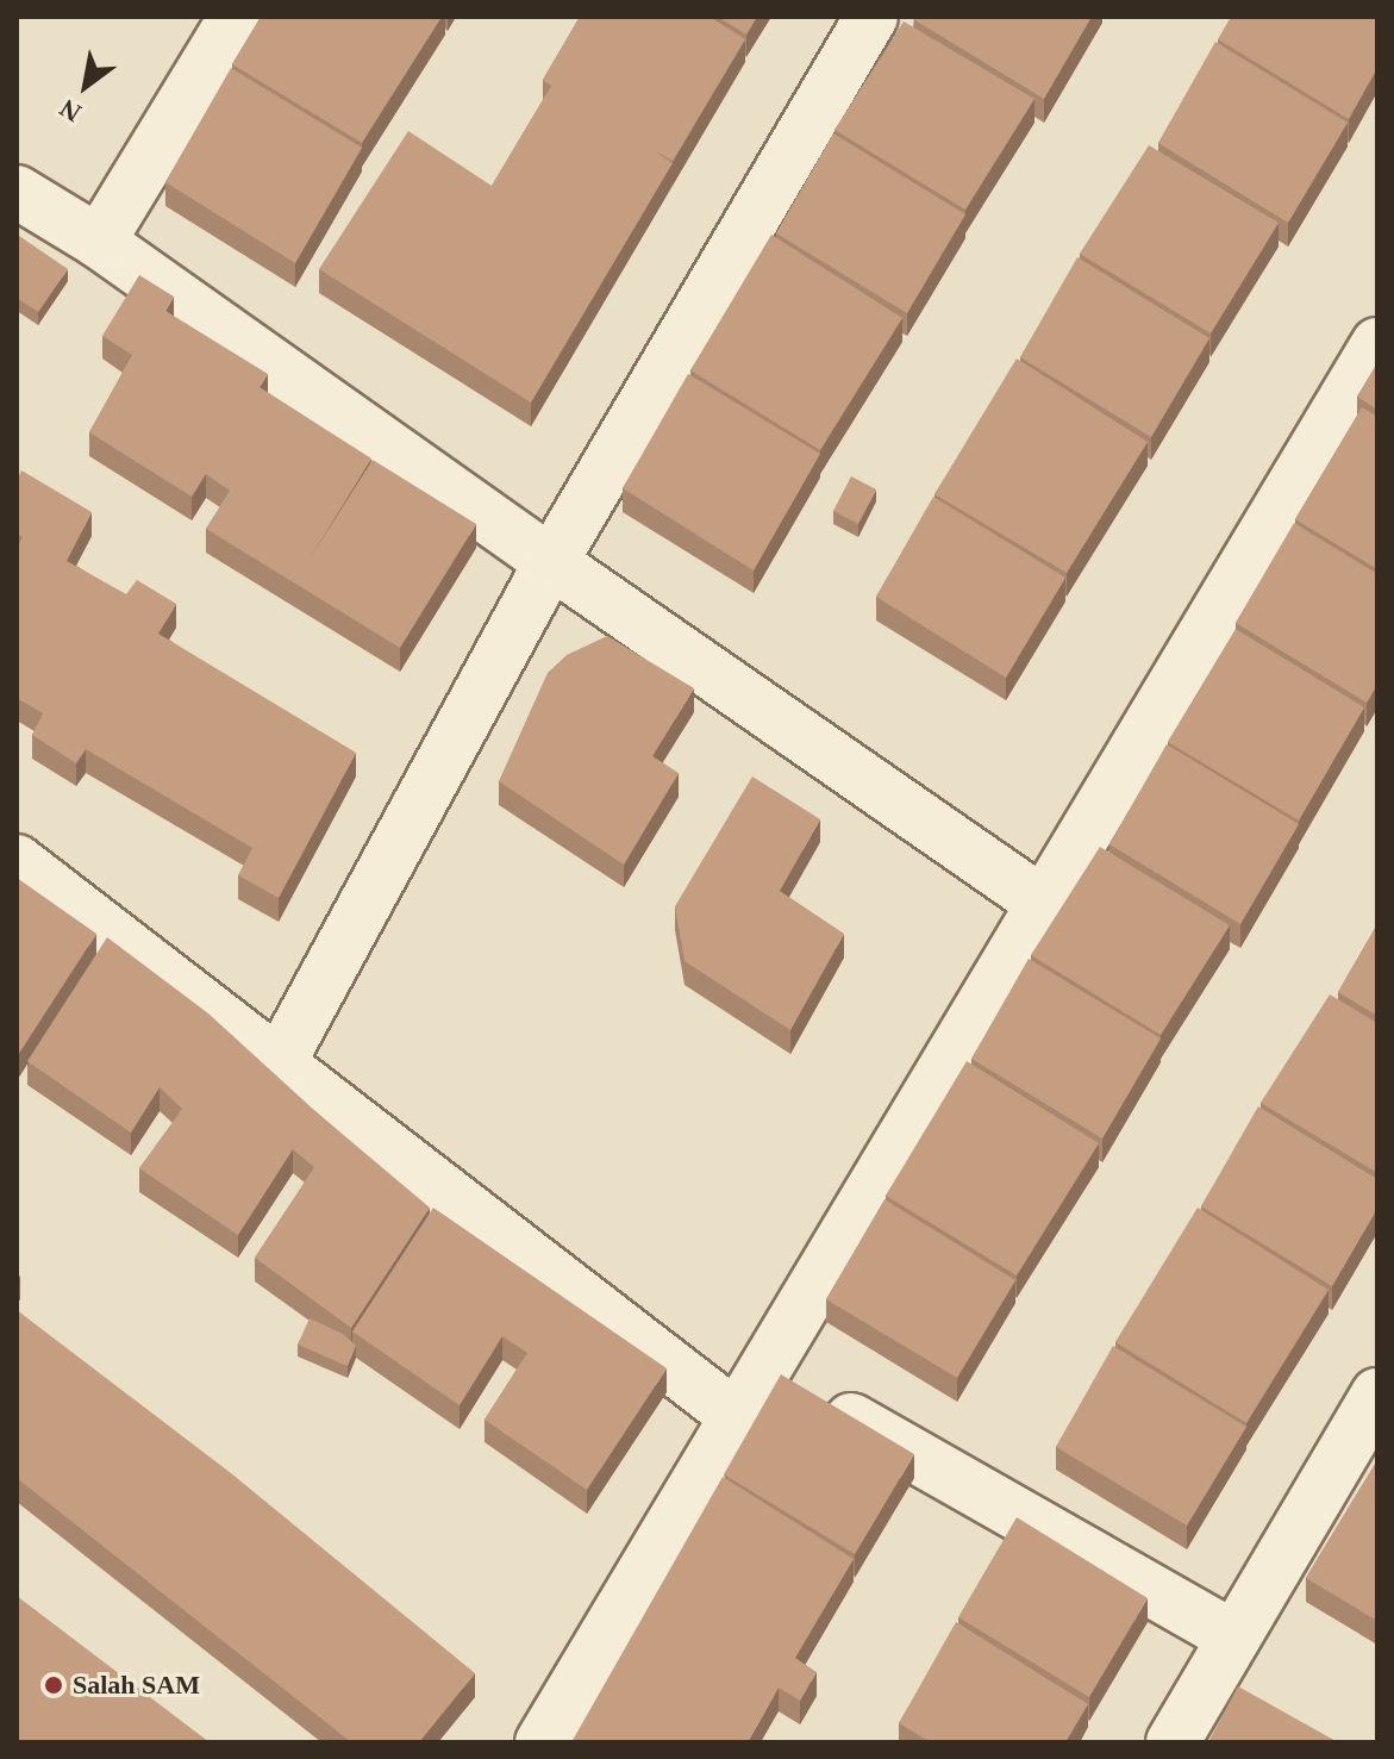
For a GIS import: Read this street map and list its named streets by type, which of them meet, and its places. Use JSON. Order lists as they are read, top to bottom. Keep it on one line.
{"places":["Salah SAM"],"north":"bottom left"}
